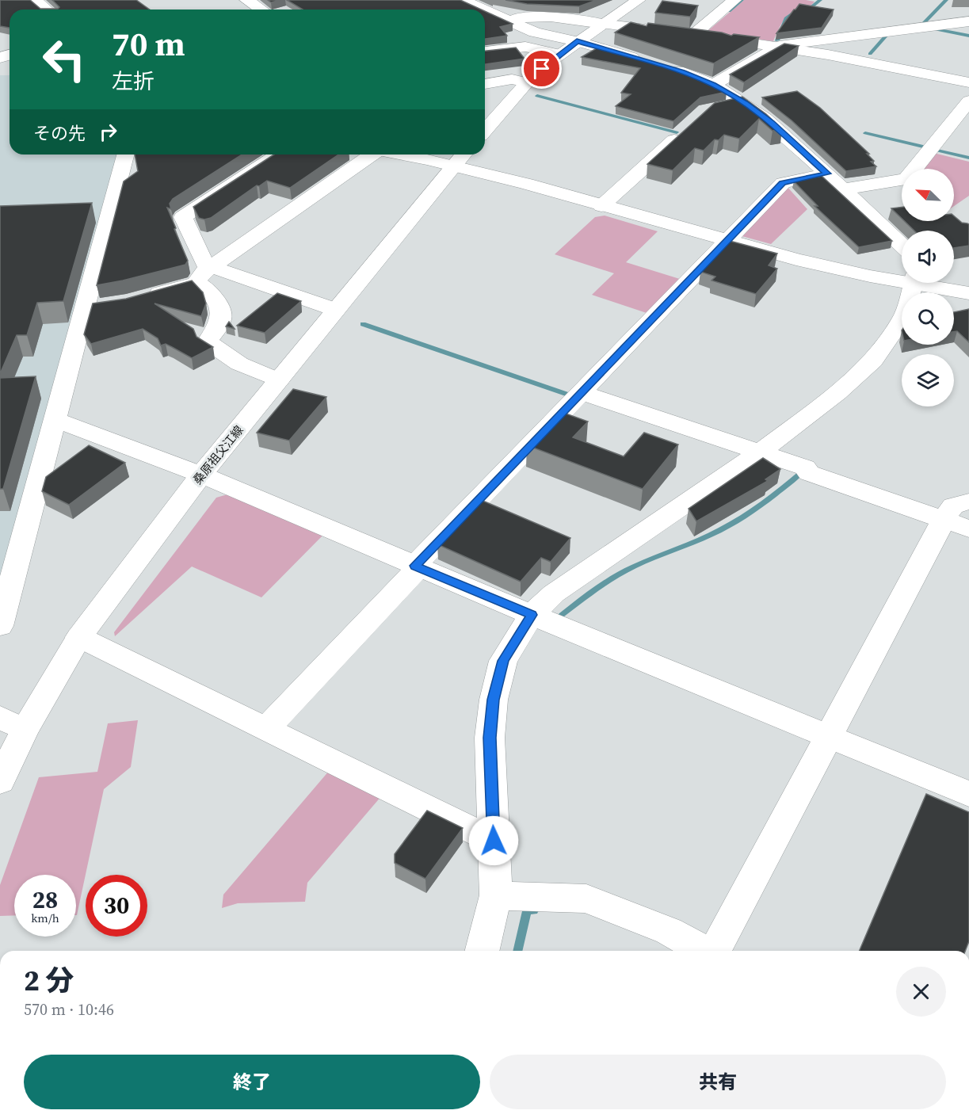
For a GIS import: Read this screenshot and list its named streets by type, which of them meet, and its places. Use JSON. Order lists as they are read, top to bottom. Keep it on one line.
{"streets":{"street":["桑原祖父江線"]},"north":"top left","page":{"turn":["70 m","左折"],"then":"その先","speed":"28 km/h","limit":"30","heading":["2 分","570 m · 10:46"],"buttons":["終了","共有"]}}
